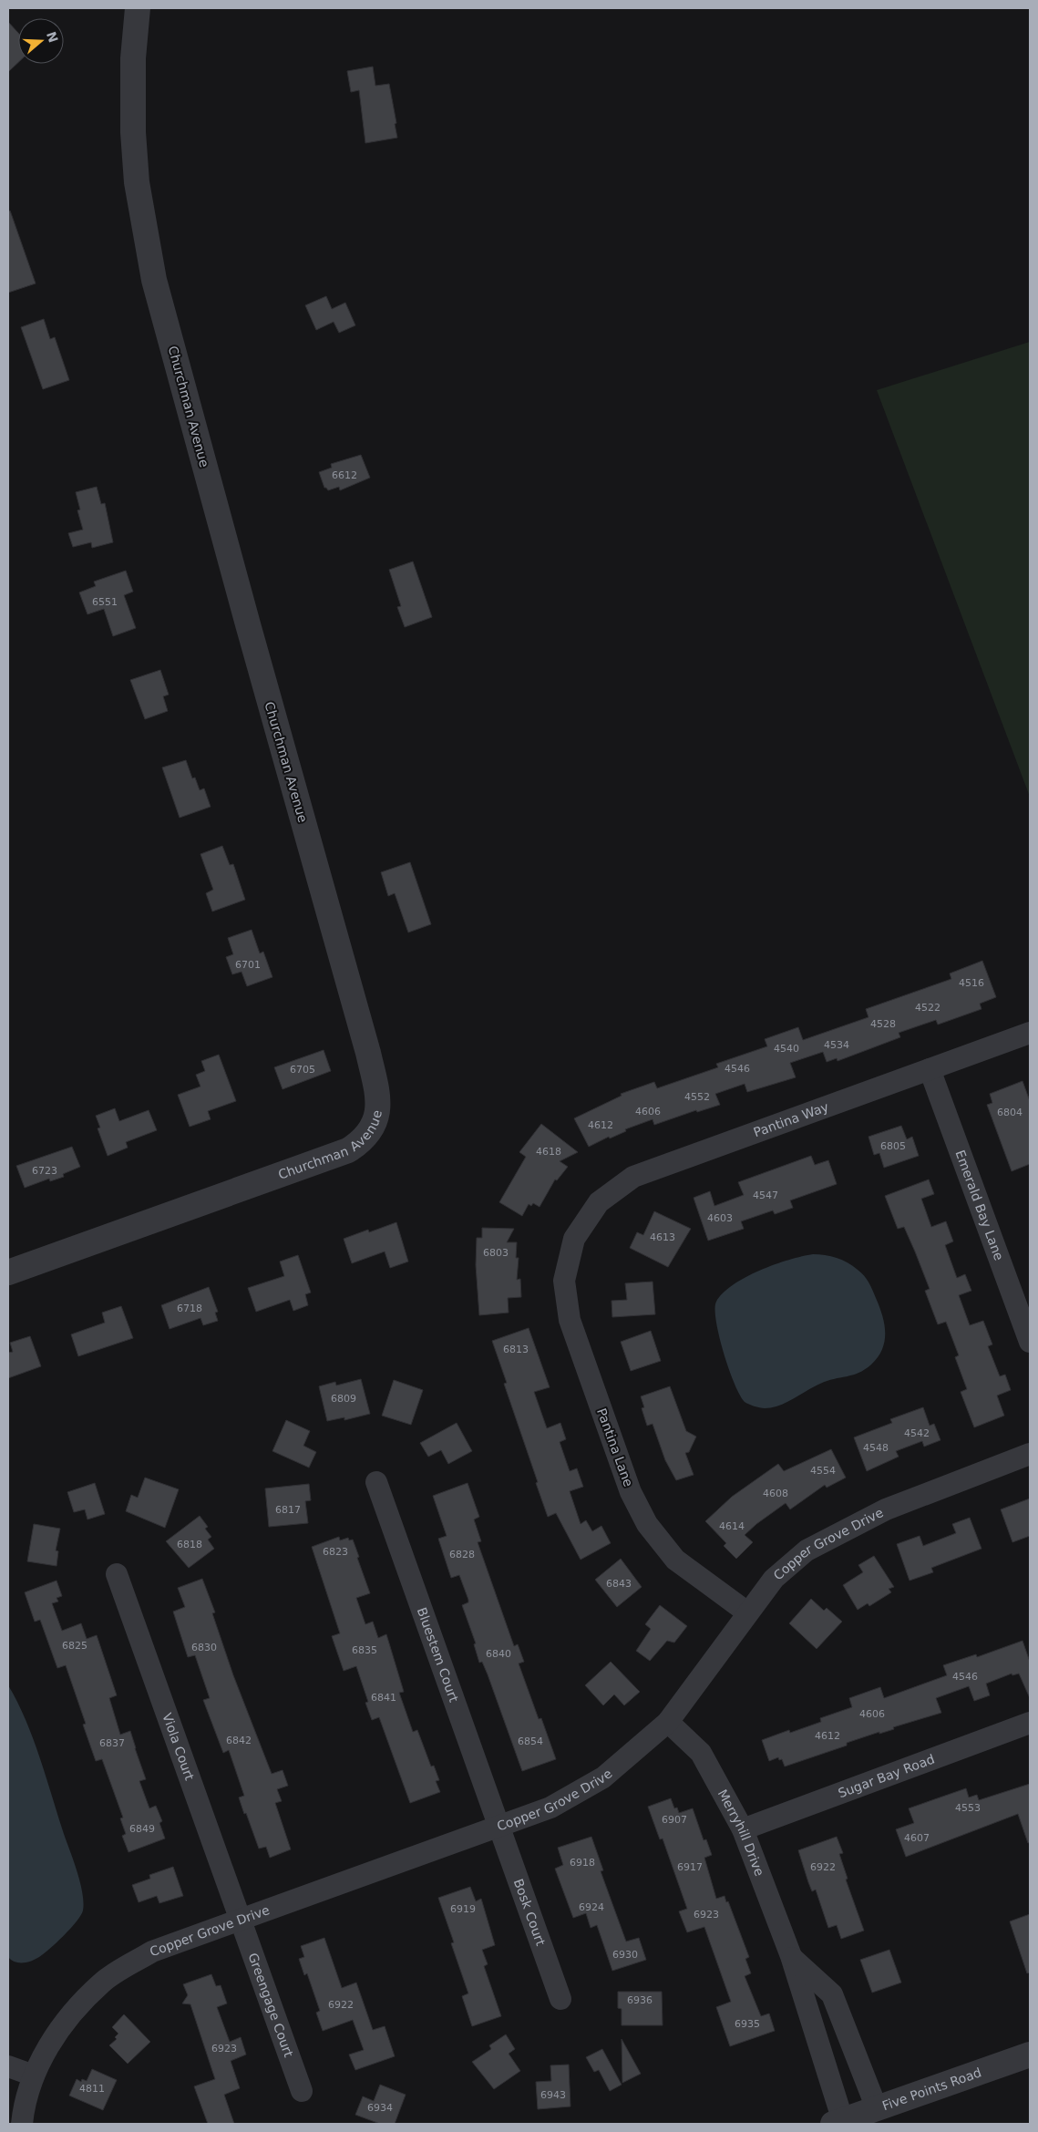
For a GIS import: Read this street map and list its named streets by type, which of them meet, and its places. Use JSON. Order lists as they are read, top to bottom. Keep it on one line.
{"streets":{"street":["Churchman Avenue","Pantina Way","Emerald Bay Lane","Pantina Lane","Copper Grove Drive","Bluestem Court","Viola Court","Sugar Bay Road","Merryhill Drive","Bosk Court","Greengage Court","Five Points Road"]},"crossings":[["Pantina Way","Emerald Bay Lane"],["Pantina Way","Pantina Lane"],["Pantina Lane","Copper Grove Drive"],["Copper Grove Drive","Bluestem Court"],["Copper Grove Drive","Viola Court"],["Copper Grove Drive","Merryhill Drive"],["Copper Grove Drive","Bosk Court"],["Copper Grove Drive","Greengage Court"],["Bluestem Court","Bosk Court"],["Viola Court","Greengage Court"],["Sugar Bay Road","Merryhill Drive"],["Merryhill Drive","Five Points Road"]],"house_numbers":["6612","6551","6701","4516","4522","4528","4534","4540","4546","6705","4552","4606","6804","4612","6805","4618","6723","4547","4603","4613","6803","6718","6813","6809","4542","4548","4554","4608","6817","4614","6818","6823","6828","6843","6825","6830","6835","6840","4546","6841","4606","4612","6842","6854","6837","4553","6907","6849","4607","6918","6917","6922","6924","6919","6923","6930","6936","6922","6935","6923","4811","6943","6934"],"north":"right"}
